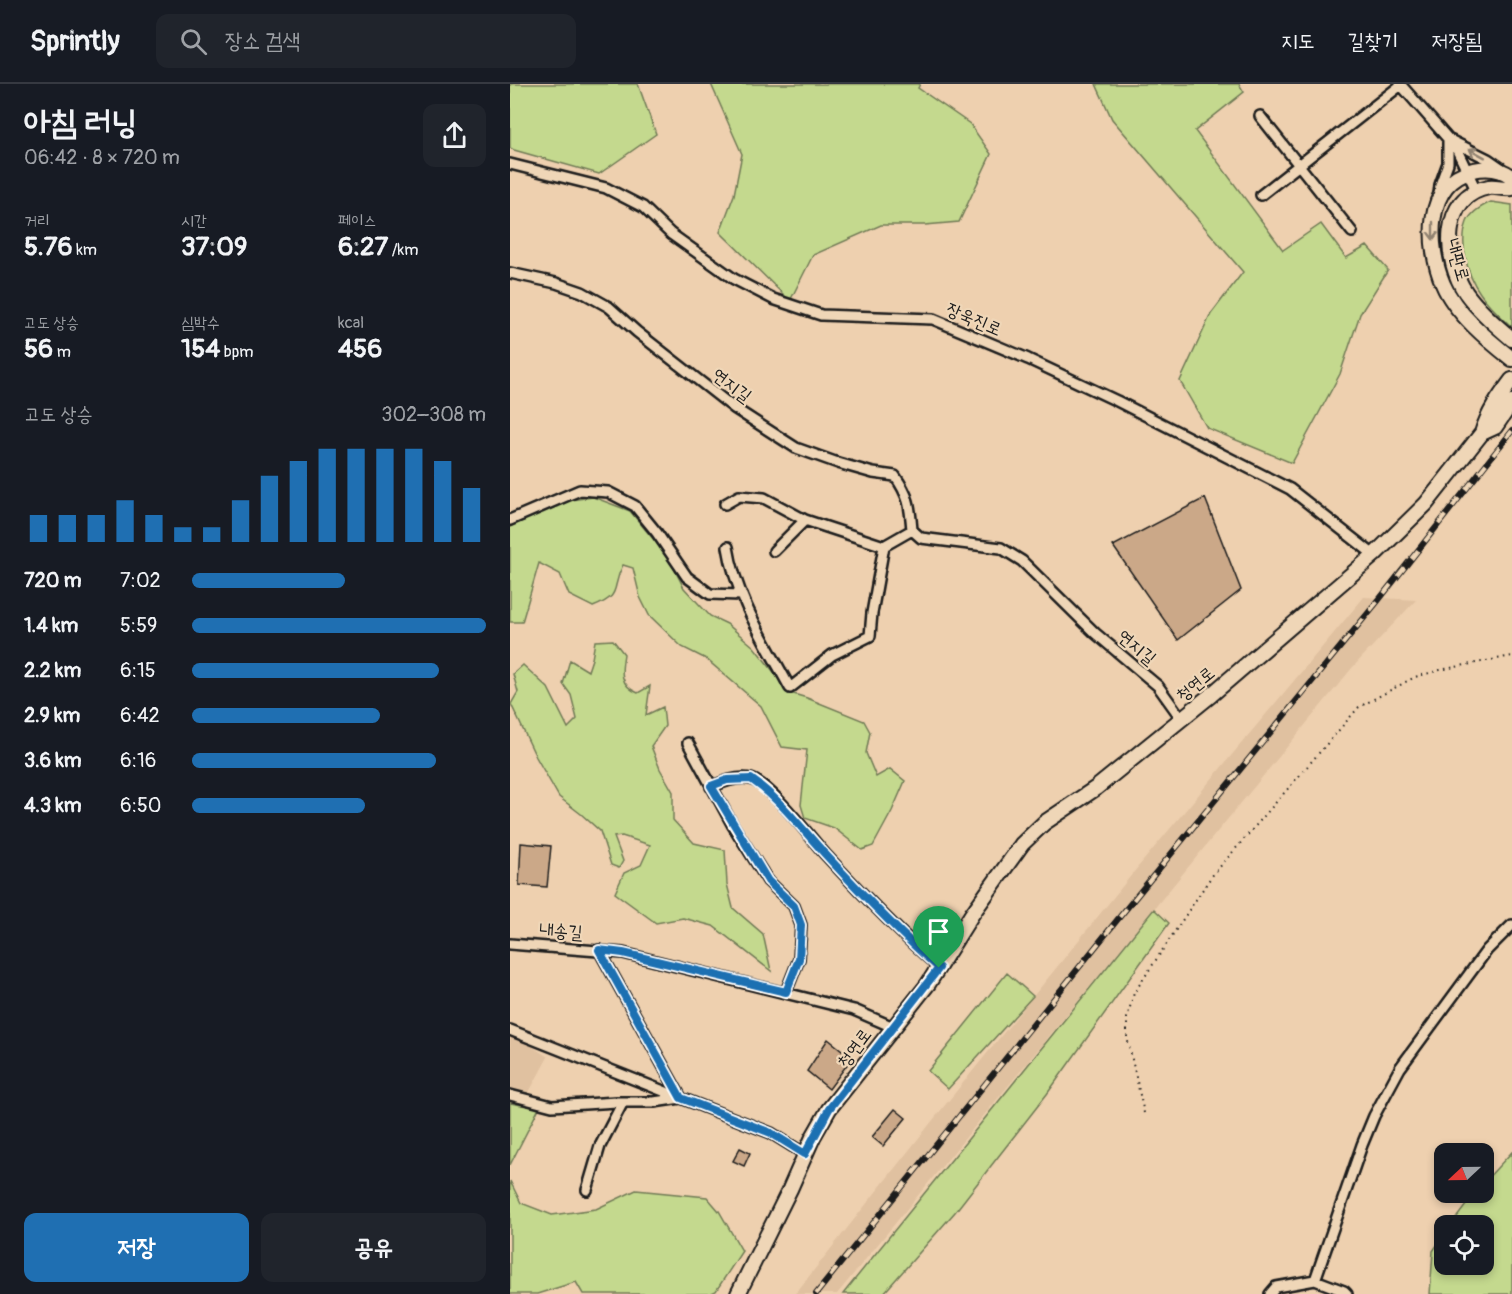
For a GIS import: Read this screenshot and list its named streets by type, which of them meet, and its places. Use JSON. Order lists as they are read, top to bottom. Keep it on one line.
{"streets":{"main road":["내판로","청연로"],"street":["장욱진로","연지길","내송길"]},"crossings":[["장욱진로","청연로"],["연지길","청연로"],["청연로","내송길"]],"one_way":["내판로"],"north":"left","page":{"header":"Sprintly","search":"장소 검색","nav":["지도","길찾기","저장됨"],"heading":["아침 러닝","06:42 · 8 × 720 m"],"stats":[["거리","5.76 km"],["시간","37:09"],["페이스","6:27 /km"],["고도 상승","56 m"],["심박수","154 bpm"],["kcal","456"]],"chart":["고도 상승","302–308 m"],"list":[{"name":"720 m","note":"7:02"},{"name":"1.4 km","note":"5:59"},{"name":"2.2 km","note":"6:15"},{"name":"2.9 km","note":"6:42"},{"name":"3.6 km","note":"6:16"},{"name":"4.3 km","note":"6:50"}],"buttons":["저장","공유"]}}
